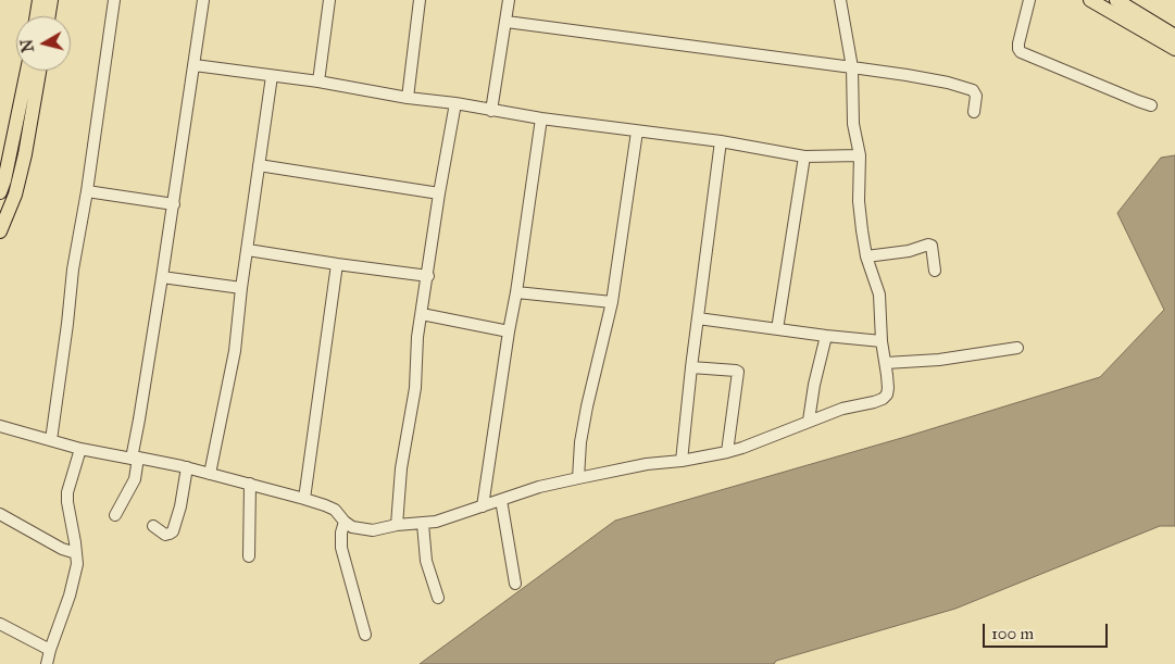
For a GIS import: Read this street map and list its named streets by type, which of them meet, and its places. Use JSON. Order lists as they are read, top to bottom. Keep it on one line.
{"scale_bar":"100 m","north":"left"}
